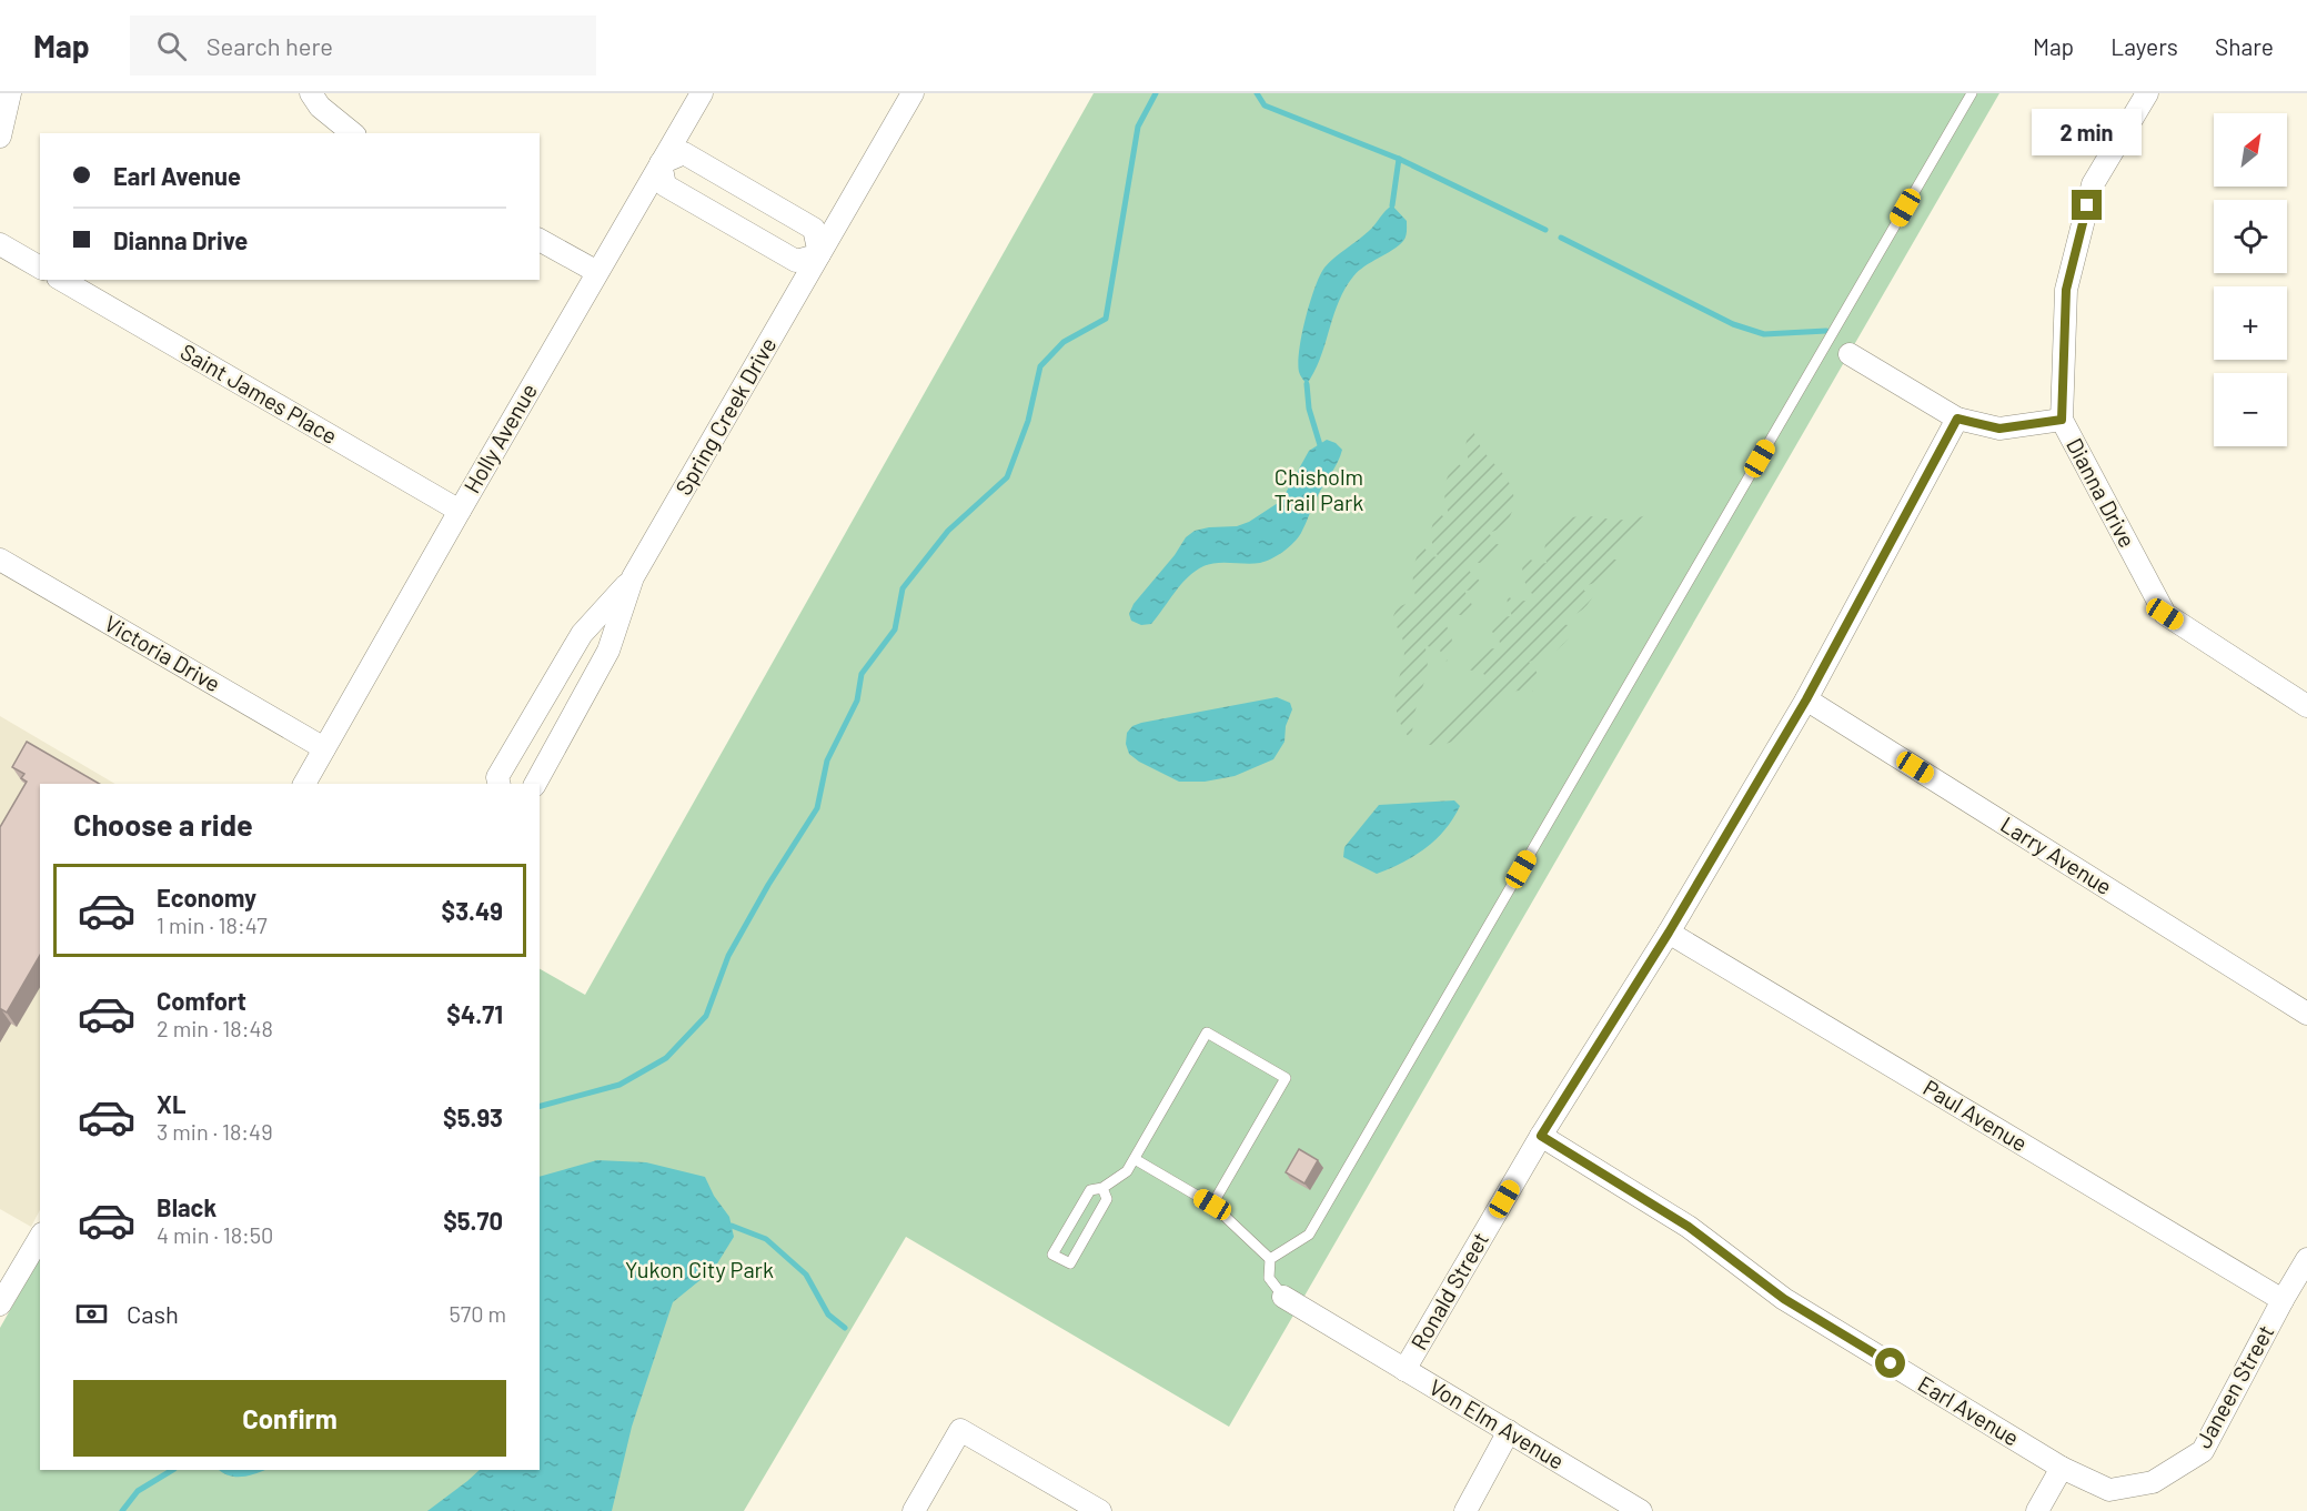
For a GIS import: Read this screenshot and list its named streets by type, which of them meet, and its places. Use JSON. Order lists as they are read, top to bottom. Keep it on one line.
{"streets":{"street":["Saint James Place","Spring Creek Drive","Holly Avenue","Dianna Drive","Victoria Drive","Larry Avenue","Paul Avenue","Ronald Street","Janeen Street","Earl Avenue","Von Elm Avenue"]},"crossings":[["Saint James Place","Holly Avenue"],["Holly Avenue","Victoria Drive"],["Larry Avenue","Ronald Street"],["Paul Avenue","Ronald Street"],["Paul Avenue","Janeen Street"],["Ronald Street","Earl Avenue"],["Ronald Street","Von Elm Avenue"],["Janeen Street","Earl Avenue"]],"parks":["Chisholm Trail Park","Yukon City Park"],"north":"top right","page":{"header":"Map","search":"Search here","nav":["Map","Layers","Share"],"bubble":"2 min","map_buttons":["+","−"],"banner":["Earl Avenue","Dianna Drive"],"heading":"Choose a ride","list":[{"name":"Economy","note":"1 min · 18:47","value":"$3.49"},{"name":"Comfort","note":"2 min · 18:48","value":"$4.71"},{"name":"XL","note":"3 min · 18:49","value":"$5.93"},{"name":"Black","note":"4 min · 18:50","value":"$5.70"}],"pay":["Cash","570 m"],"buttons":"Confirm"}}
